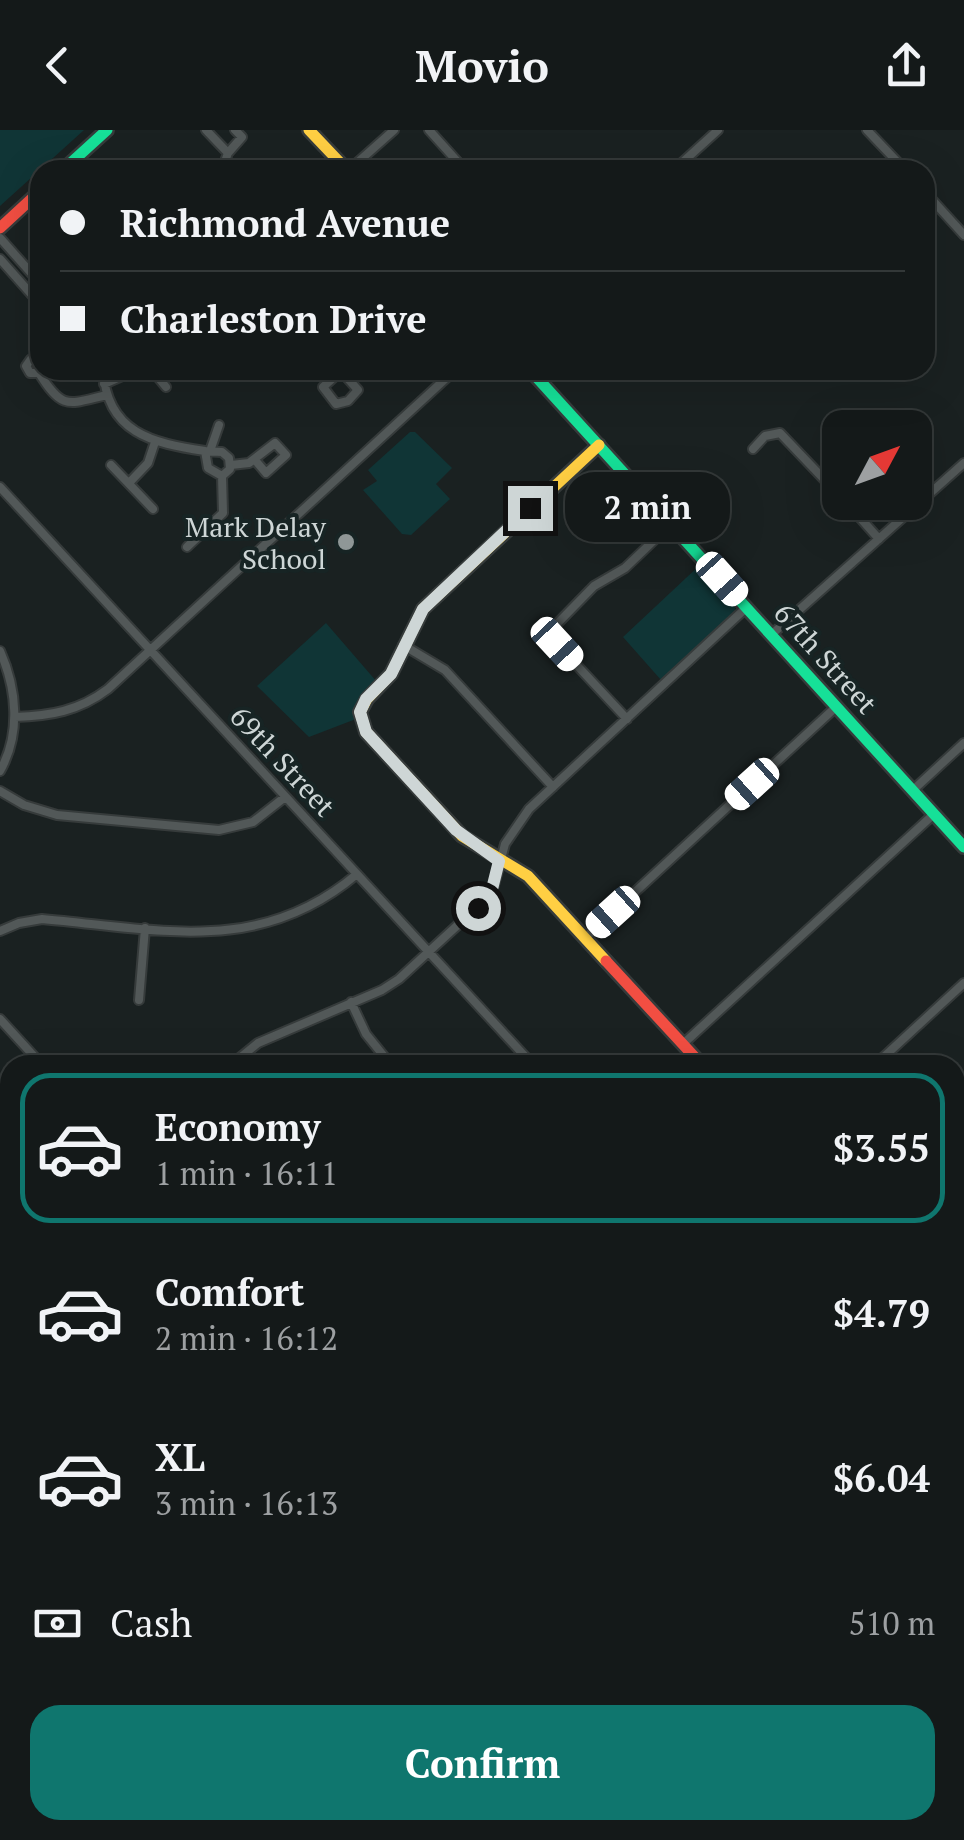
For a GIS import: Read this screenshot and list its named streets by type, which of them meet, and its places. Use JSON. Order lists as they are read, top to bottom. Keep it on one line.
{"streets":{"street":["67th Street","69th Street"]},"places":["Mark Delay School"],"north":"top right","page":{"header":"Movio","banner":["Richmond Avenue","Charleston Drive"],"bubble":"2 min","list":[{"name":"Economy","note":"1 min · 16:11","value":"$3.55"},{"name":"Comfort","note":"2 min · 16:12","value":"$4.79"},{"name":"XL","note":"3 min · 16:13","value":"$6.04"}],"pay":["Cash","510 m"],"buttons":"Confirm"}}
